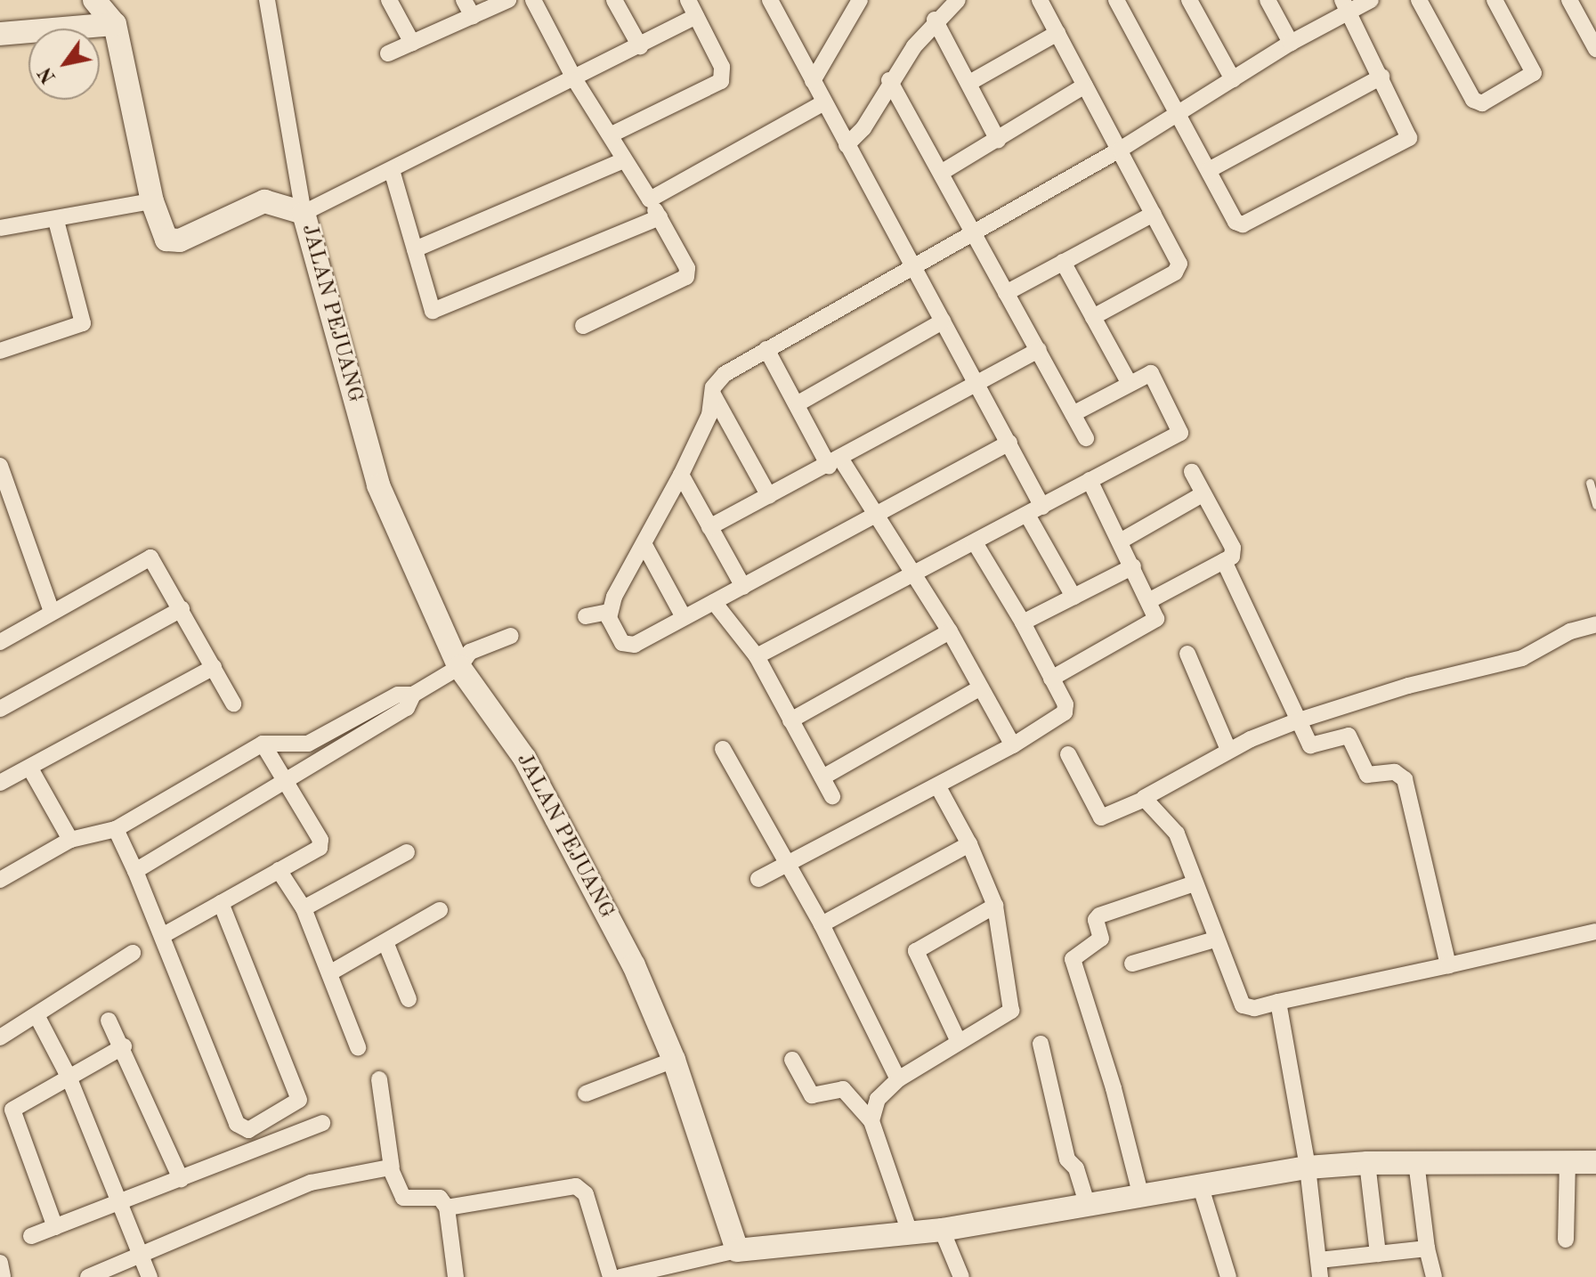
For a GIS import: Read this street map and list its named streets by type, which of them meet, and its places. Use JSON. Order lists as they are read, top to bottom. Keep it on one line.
{"streets":{"street":["JALAN PEJUANG"]},"north":"bottom left"}
